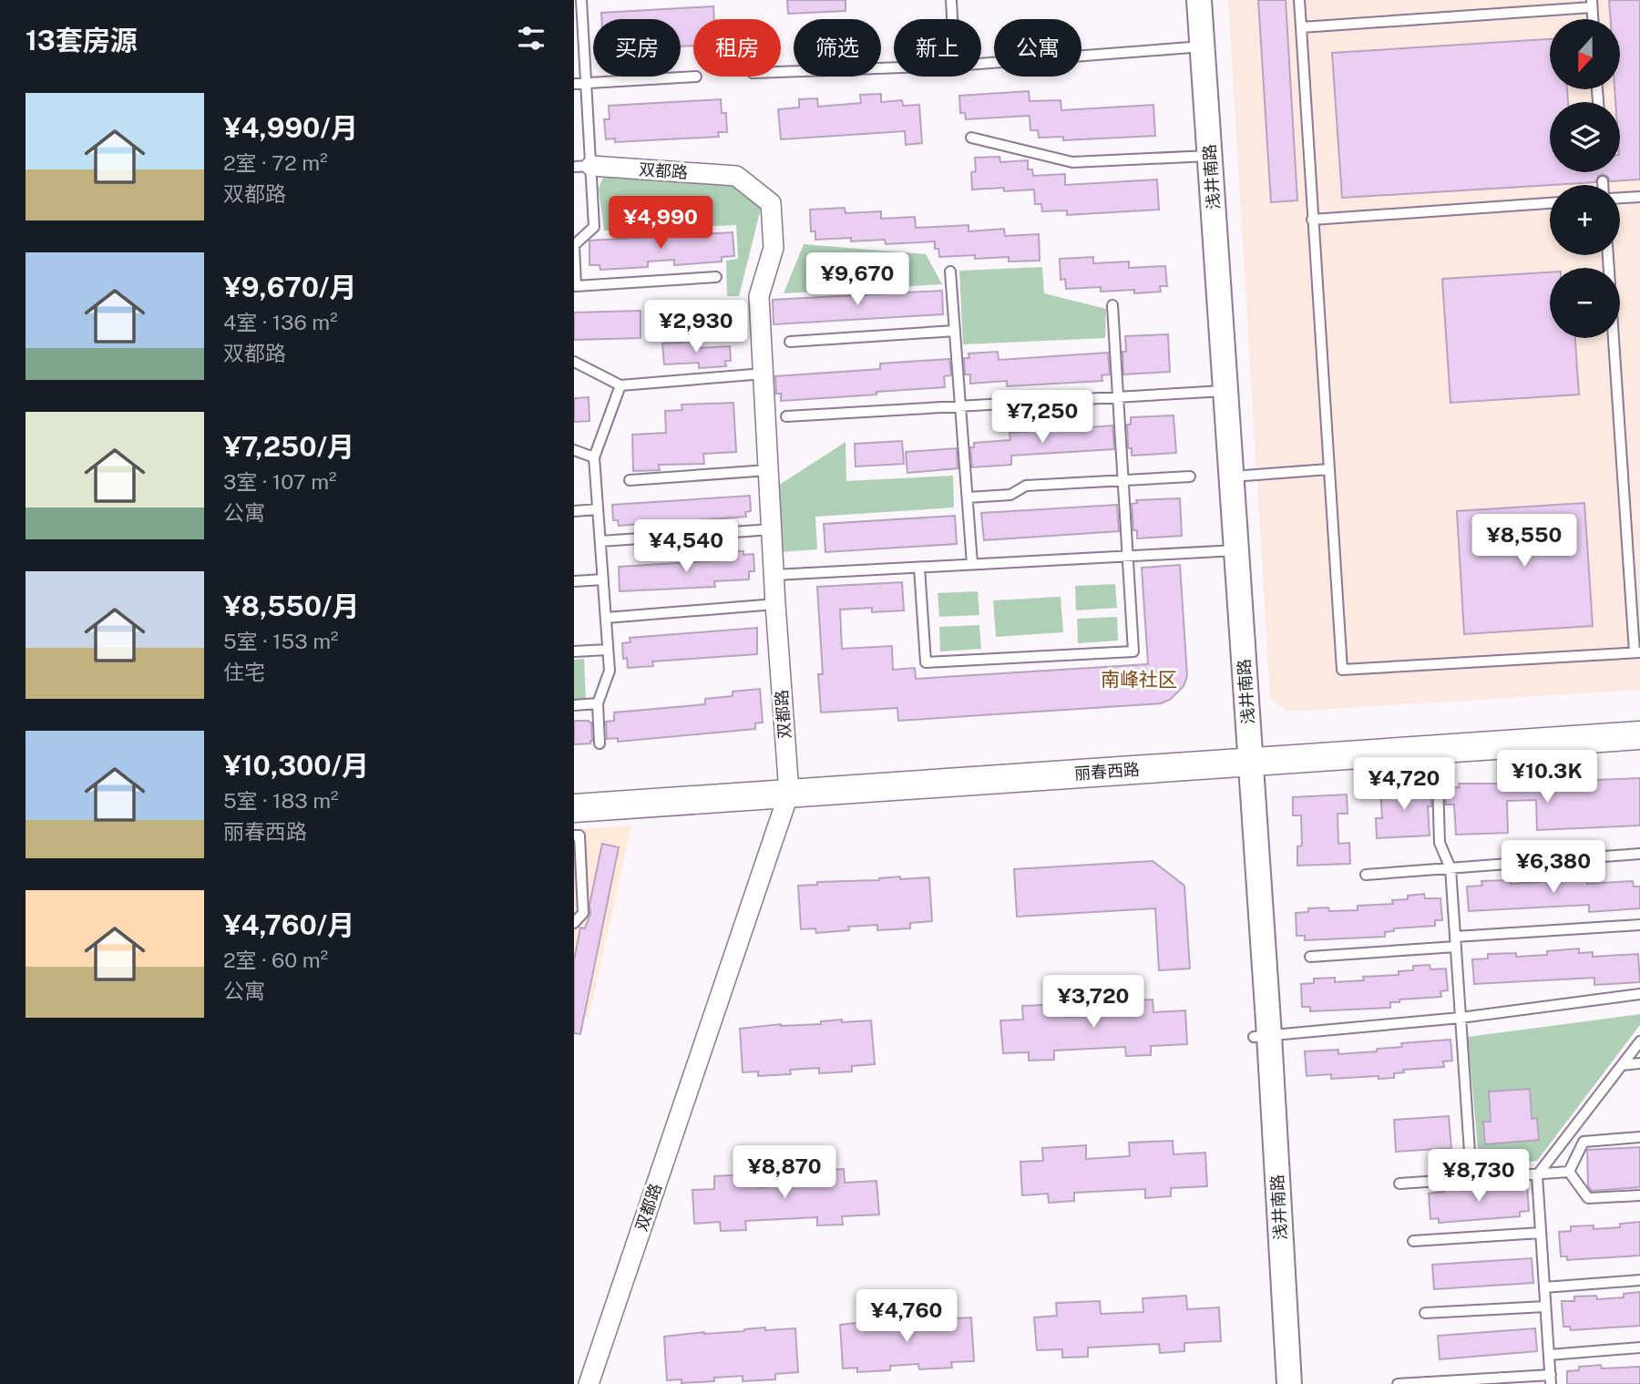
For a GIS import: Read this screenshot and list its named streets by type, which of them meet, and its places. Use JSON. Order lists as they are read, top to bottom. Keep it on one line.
{"streets":{"main road":["丽春西路"],"street":["双都路","浅井南路"]},"crossings":[["双都路","丽春西路"],["浅井南路","丽春西路"]],"districts":["南峰社区"],"north":"bottom","page":{"heading":"13套房源","map_buttons":["+","−"],"chip":["买房","租房","筛选","新上","公寓"],"list":[{"name":"¥4,990/月","note":"2室 · 72 m² · 双都路"},{"name":"¥9,670/月","note":"4室 · 136 m² · 双都路"},{"name":"¥7,250/月","note":"3室 · 107 m² · 公寓"},{"name":"¥8,550/月","note":"5室 · 153 m² · 住宅"},{"name":"¥10,300/月","note":"5室 · 183 m² · 丽春西路"},{"name":"¥4,760/月","note":"2室 · 60 m² · 公寓"}],"price":["¥4,990","¥9,670","¥2,930","¥7,250","¥8,550","¥4,540","¥10.3K","¥4,720","¥6,380","¥3,720","¥8,870","¥8,730","¥4,760"]}}
